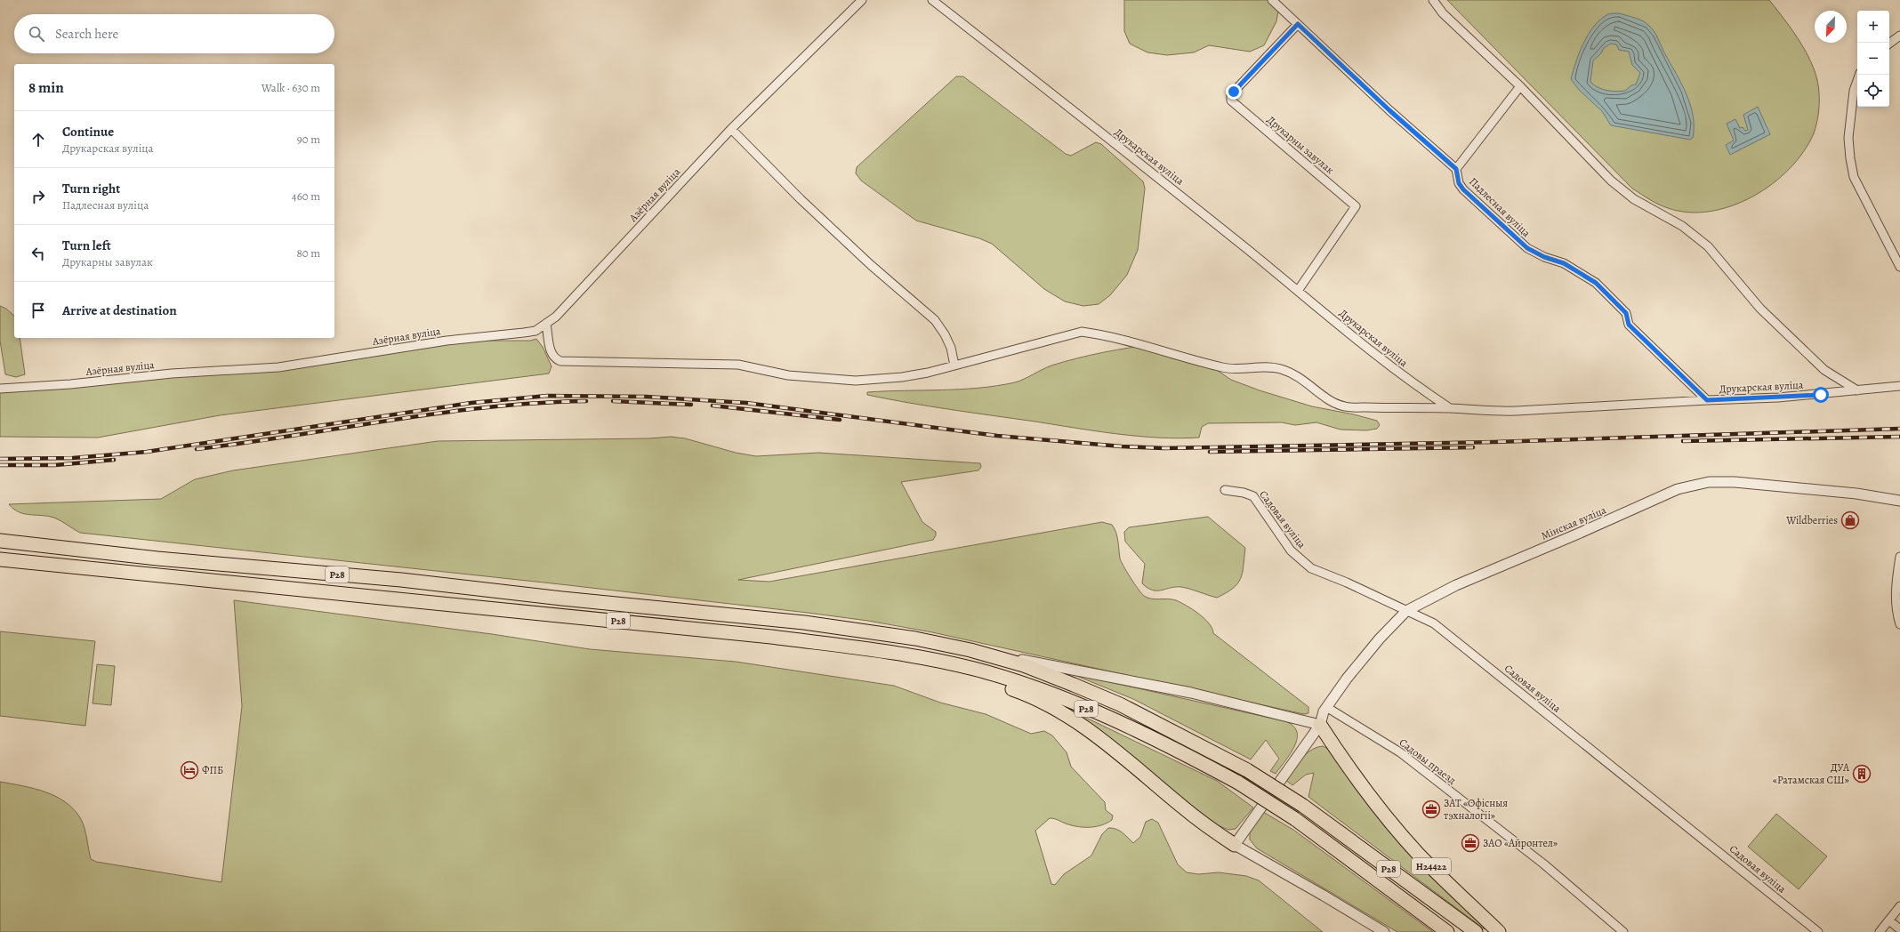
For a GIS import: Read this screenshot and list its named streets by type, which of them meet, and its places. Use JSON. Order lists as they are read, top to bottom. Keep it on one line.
{"streets":{"highway":["Р28","Н24422"],"street":["Друкарны завулак","Друкарская вуліца","Азёрная вуліца","Падлесная вуліца","Садовая вуліца","Мінская вуліца","Садовы праезд"]},"crossings":[["Друкарны завулак","Друкарская вуліца"],["Друкарская вуліца","Падлесная вуліца"],["Садовая вуліца","Мінская вуліца"],["Мінская вуліца","Садовы праезд"],["Мінская вуліца","Н24422"]],"places":{"shop":["Wildberries"],"hotel":["ФПБ"],"building":["ДУА «Ратамская СШ»"],"office":["ЗАТ «Офісныя тэхналогіі»","ЗАО «Айронтел»"]},"north":"bottom left","page":{"map_buttons":["+","−"],"search":"Search here","heading":["8 min","Walk · 630 m"],"list":[["Continue","Друкарская вуліца","90 m"],["Turn right","Падлесная вуліца","460 m"],["Turn left","Друкарны завулак","80 m"],"Arrive at destination"]}}
